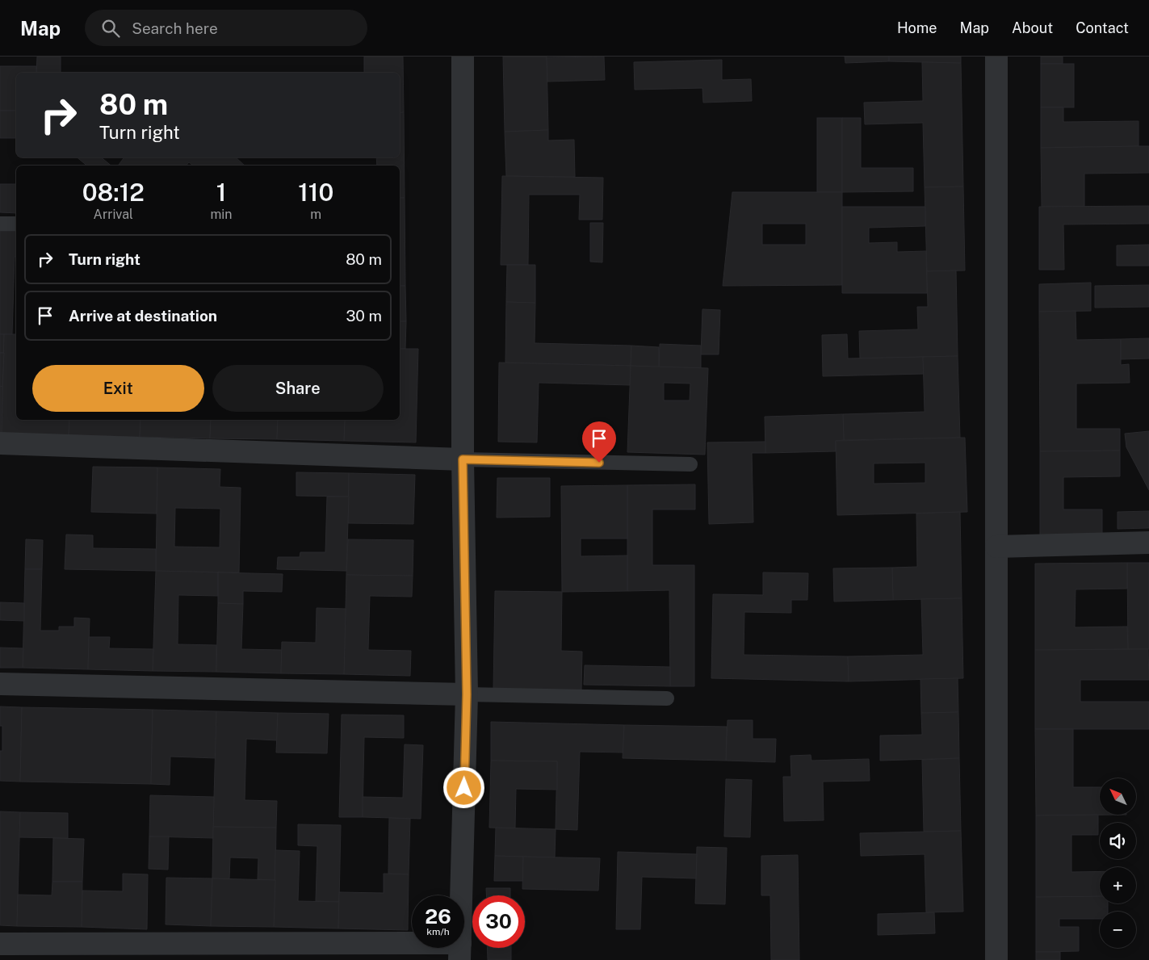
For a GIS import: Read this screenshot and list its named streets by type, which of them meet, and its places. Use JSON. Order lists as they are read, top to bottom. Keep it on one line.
{"north":"top left","page":{"header":"Map","search":"Search here","nav":["Home","Map","About","Contact"],"turn":["80 m","Turn right"],"eta":["08:12","Arrival","1","min","110","m"],"list":[{"name":"Turn right","value":"80 m"},{"name":"Arrive at destination","value":"30 m"}],"buttons":["Exit","Share"],"map_buttons":["+","−"],"speed":"26 km/h","limit":"30"}}
